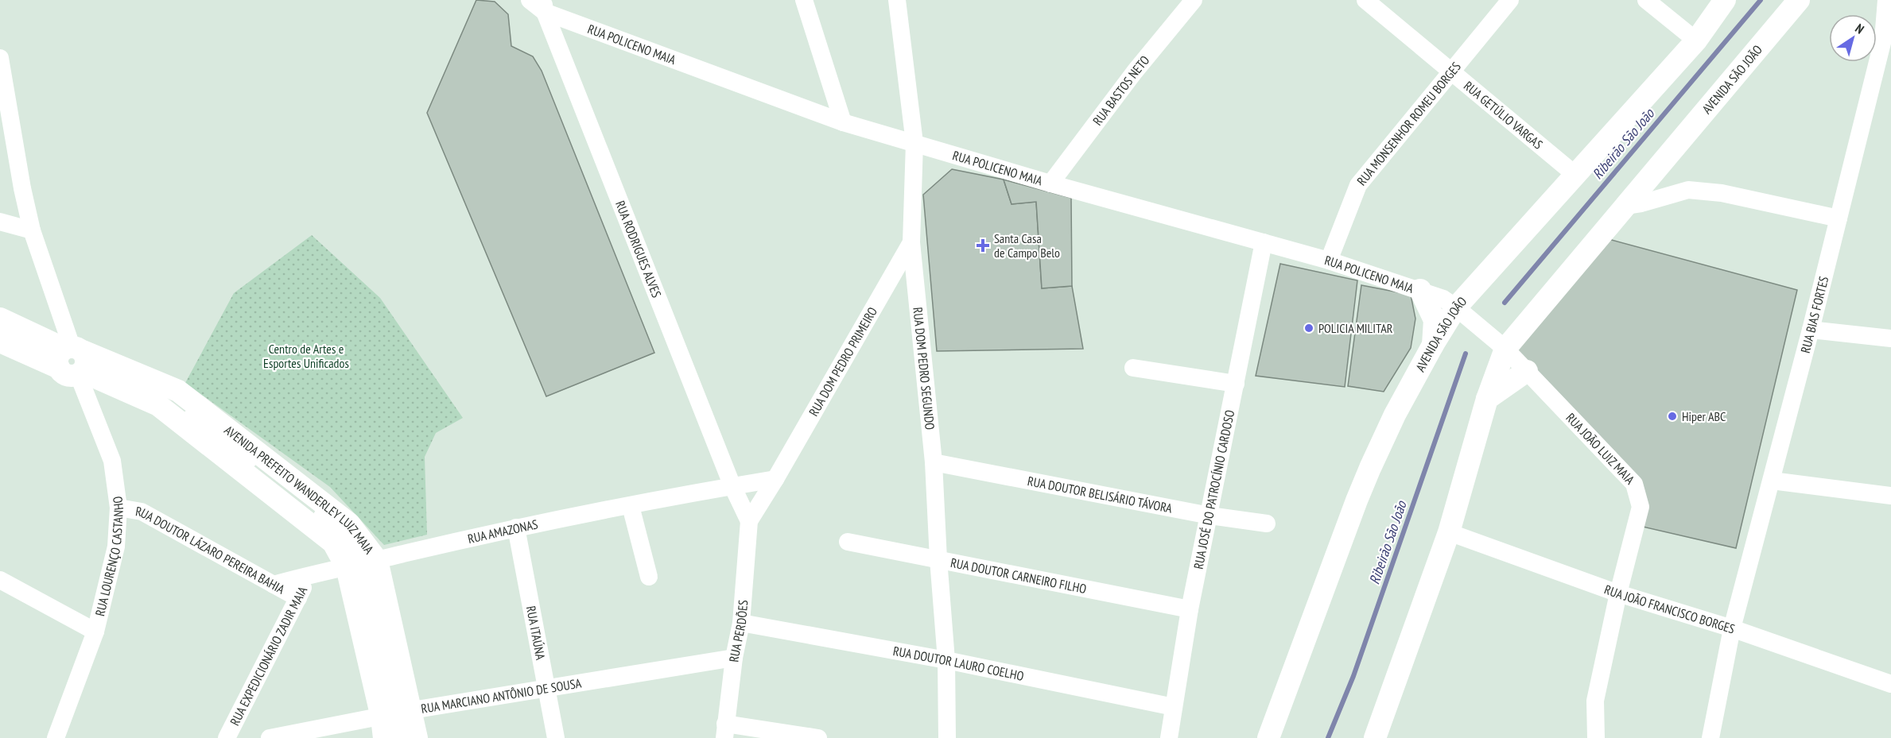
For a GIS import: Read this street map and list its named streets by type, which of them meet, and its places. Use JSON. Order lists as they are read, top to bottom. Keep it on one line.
{"streets":{"main road":["AVENIDA SÃO JOÃO","AVENIDA PREFEITO WANDERLEY LUIZ MAIA"],"street":["RUA POLICENO MAIA","RUA BASTOS NETO","RUA GETÚLIO VARGAS","RUA MONSENHOR ROMEU BORGES","RUA RODRIGUES ALVES","RUA BIAS FORTES","RUA DOM PEDRO PRIMEIRO","RUA DOM PEDRO SEGUNDO","RUA JOÃO LUIZ MAIA","RUA JOSÉ DO PATROCÍNIO CARDOSO","RUA DOUTOR BELISÁRIO TÁVORA","RUA AMAZONAS","RUA DOUTOR LÁZARO PEREIRA BAHIA","RUA LOURENÇO CASTANHO","RUA DOUTOR CARNEIRO FILHO","RUA JOÃO FRANCISCO BORGES","RUA PERDÕES","RUA ITAÚNA","RUA EXPEDICIONÁRIO ZADIR MAIA","RUA DOUTOR LAURO COELHO","RUA MARCIANO ANTÔNIO DE SOUSA"]},"crossings":[["RUA POLICENO MAIA","AVENIDA SÃO JOÃO"],["RUA POLICENO MAIA","RUA BASTOS NETO"],["RUA POLICENO MAIA","RUA MONSENHOR ROMEU BORGES"],["RUA POLICENO MAIA","RUA RODRIGUES ALVES"],["RUA POLICENO MAIA","RUA DOM PEDRO SEGUNDO"],["RUA POLICENO MAIA","RUA JOÃO LUIZ MAIA"],["RUA POLICENO MAIA","RUA JOSÉ DO PATROCÍNIO CARDOSO"],["AVENIDA SÃO JOÃO","RUA GETÚLIO VARGAS"],["AVENIDA SÃO JOÃO","RUA JOÃO LUIZ MAIA"],["AVENIDA SÃO JOÃO","RUA JOÃO FRANCISCO BORGES"],["RUA GETÚLIO VARGAS","RUA MONSENHOR ROMEU BORGES"],["RUA RODRIGUES ALVES","RUA AMAZONAS"],["RUA BIAS FORTES","RUA JOÃO FRANCISCO BORGES"],["RUA DOM PEDRO PRIMEIRO","RUA DOM PEDRO SEGUNDO"],["RUA DOM PEDRO PRIMEIRO","RUA PERDÕES"],["RUA DOM PEDRO SEGUNDO","RUA DOUTOR BELISÁRIO TÁVORA"],["RUA DOM PEDRO SEGUNDO","RUA DOUTOR CARNEIRO FILHO"],["RUA DOM PEDRO SEGUNDO","RUA DOUTOR LAURO COELHO"],["RUA JOÃO LUIZ MAIA","RUA JOÃO FRANCISCO BORGES"],["RUA JOSÉ DO PATROCÍNIO CARDOSO","RUA DOUTOR BELISÁRIO TÁVORA"],["RUA JOSÉ DO PATROCÍNIO CARDOSO","RUA DOUTOR CARNEIRO FILHO"],["RUA JOSÉ DO PATROCÍNIO CARDOSO","RUA DOUTOR LAURO COELHO"],["AVENIDA PREFEITO WANDERLEY LUIZ MAIA","RUA AMAZONAS"],["AVENIDA PREFEITO WANDERLEY LUIZ MAIA","RUA LOURENÇO CASTANHO"],["AVENIDA PREFEITO WANDERLEY LUIZ MAIA","RUA MARCIANO ANTÔNIO DE SOUSA"],["RUA AMAZONAS","RUA DOUTOR LÁZARO PEREIRA BAHIA"],["RUA AMAZONAS","RUA ITAÚNA"],["RUA AMAZONAS","RUA EXPEDICIONÁRIO ZADIR MAIA"],["RUA DOUTOR LÁZARO PEREIRA BAHIA","RUA LOURENÇO CASTANHO"],["RUA DOUTOR LÁZARO PEREIRA BAHIA","RUA EXPEDICIONÁRIO ZADIR MAIA"],["RUA PERDÕES","RUA DOUTOR LAURO COELHO"],["RUA PERDÕES","RUA MARCIANO ANTÔNIO DE SOUSA"],["RUA ITAÚNA","RUA MARCIANO ANTÔNIO DE SOUSA"]],"water":["Ribeirão São João"],"parks":["Centro de Artes e Esportes Unificados"],"places":{"health":["Santa Casa de Campo Belo"],"other":["POLICIA MILITAR","Hiper ABC"]},"north":"top right"}
